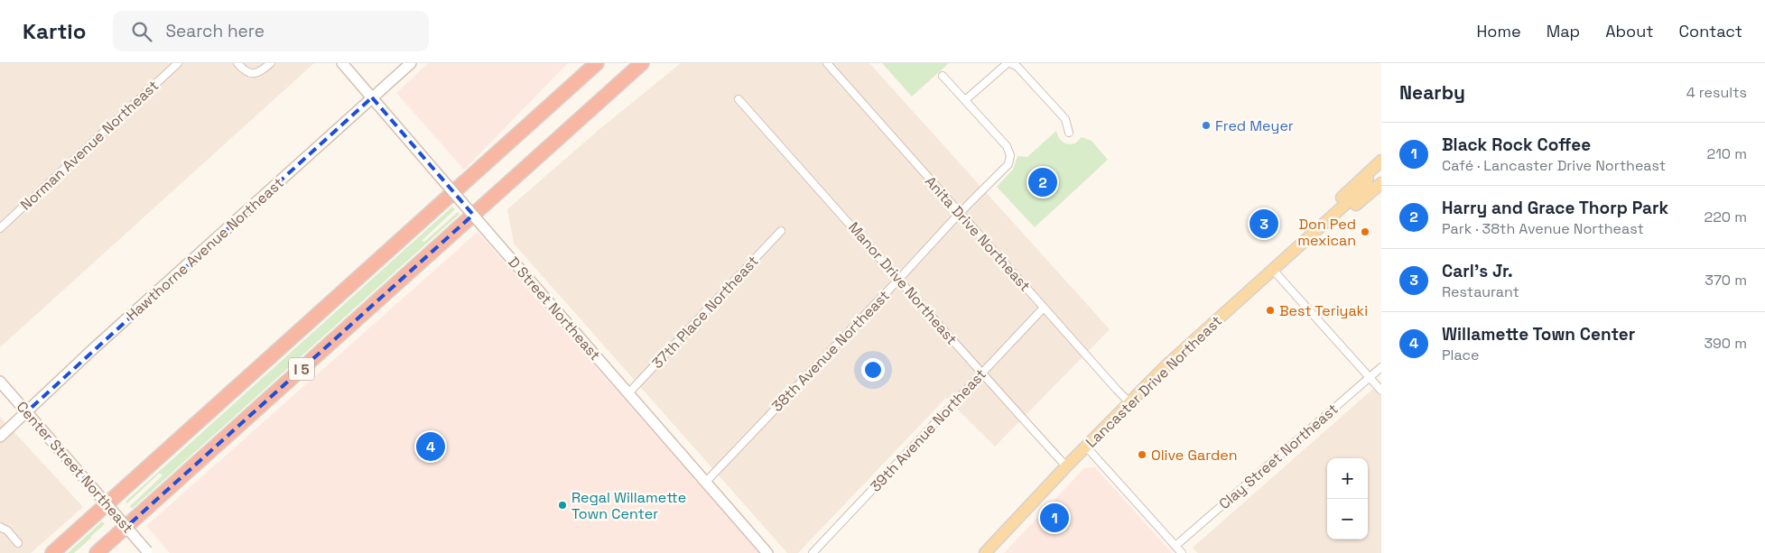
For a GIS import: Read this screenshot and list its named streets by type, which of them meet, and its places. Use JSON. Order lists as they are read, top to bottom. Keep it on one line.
{"streets":{"highway":["I 5"],"main road":["Hawthorne Avenue Northeast","D Street Northeast","Lancaster Drive Northeast","Center Street Northeast"],"street":["Norman Avenue Northeast","Anita Drive Northeast","Manor Drive Northeast","37th Place Northeast","38th Avenue Northeast","39th Avenue Northeast","Clay Street Northeast"]},"crossings":[["Anita Drive Northeast","38th Avenue Northeast"],["Anita Drive Northeast","Lancaster Drive Northeast"],["Anita Drive Northeast","39th Avenue Northeast"],["Hawthorne Avenue Northeast","D Street Northeast"],["Hawthorne Avenue Northeast","Center Street Northeast"],["Manor Drive Northeast","38th Avenue Northeast"],["Manor Drive Northeast","Lancaster Drive Northeast"],["Manor Drive Northeast","39th Avenue Northeast"],["D Street Northeast","37th Place Northeast"],["D Street Northeast","38th Avenue Northeast"]],"places":["Fred Meyer","Don Ped mexican","Best Teriyaki","Olive Garden","Regal Willamette Town Center"],"page":{"header":"Kartio","search":"Search here","nav":["Home","Map","About","Contact"],"heading":["Nearby","4 results"],"list":[{"mark":"1","name":"Black Rock Coffee","note":"Café · Lancaster Drive Northeast","value":"210 m"},{"mark":"2","name":"Harry and Grace Thorp Park","note":"Park · 38th Avenue Northeast","value":"220 m"},{"mark":"3","name":"Carl's Jr.","note":"Restaurant","value":"370 m"},{"mark":"4","name":"Willamette Town Center","note":"Place","value":"390 m"}],"pins":["2","3","4","1"],"map_buttons":["+","−"]}}
